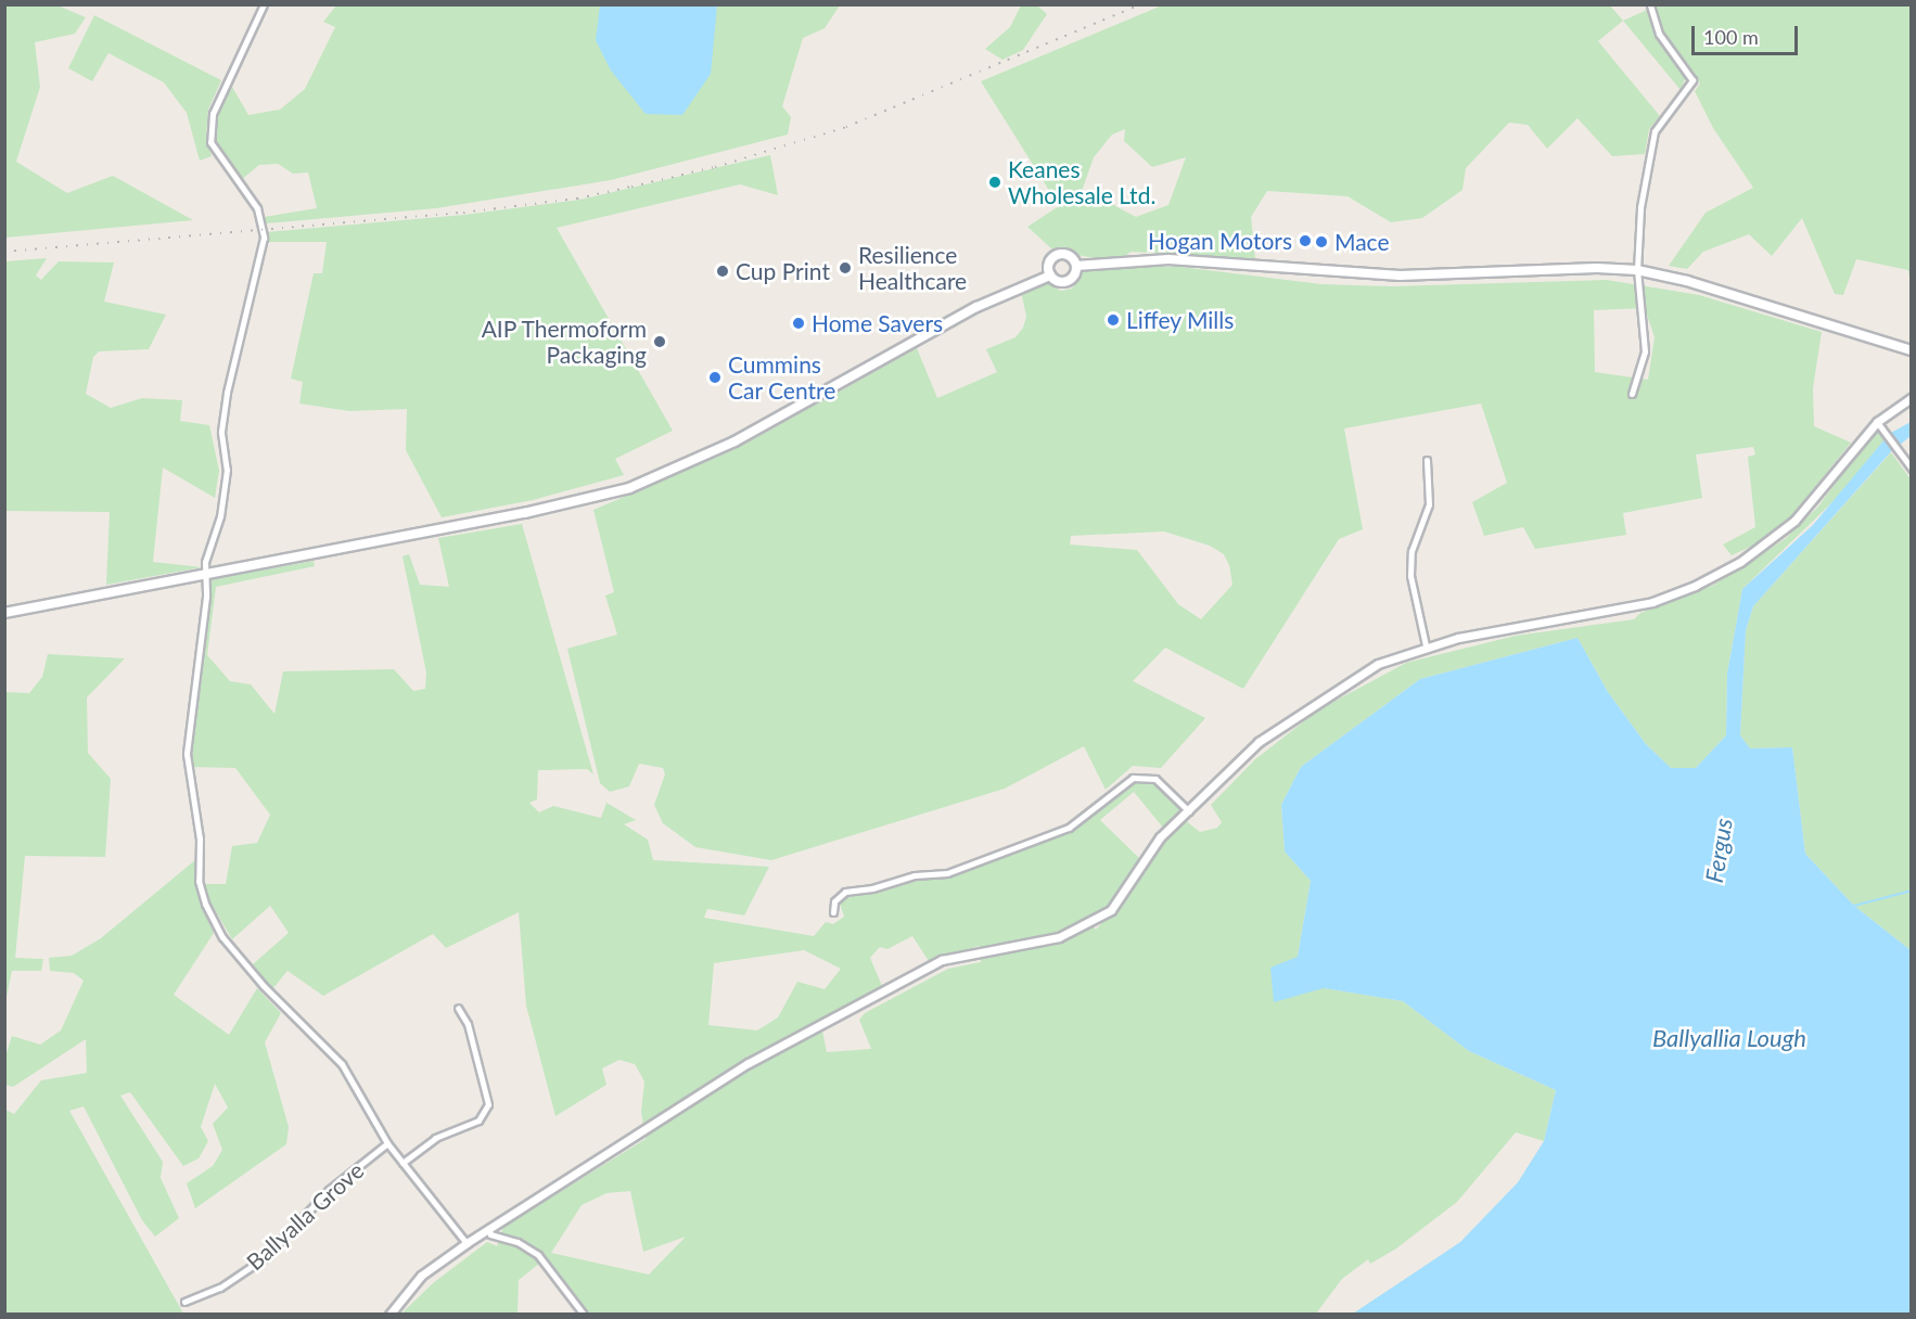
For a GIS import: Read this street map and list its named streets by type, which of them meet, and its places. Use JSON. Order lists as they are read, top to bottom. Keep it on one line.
{"streets":{"street":["Ballyalla Grove"]},"water":["Fergus","Ballyallia Lough"],"places":["Keanes Wholesale Ltd.","Hogan Motors","Mace","Resilience Healthcare","Cup Print","Liffey Mills","Home Savers","AIP Thermoform Packaging","Cummins Car Centre"],"scale_bar":"100 m"}
